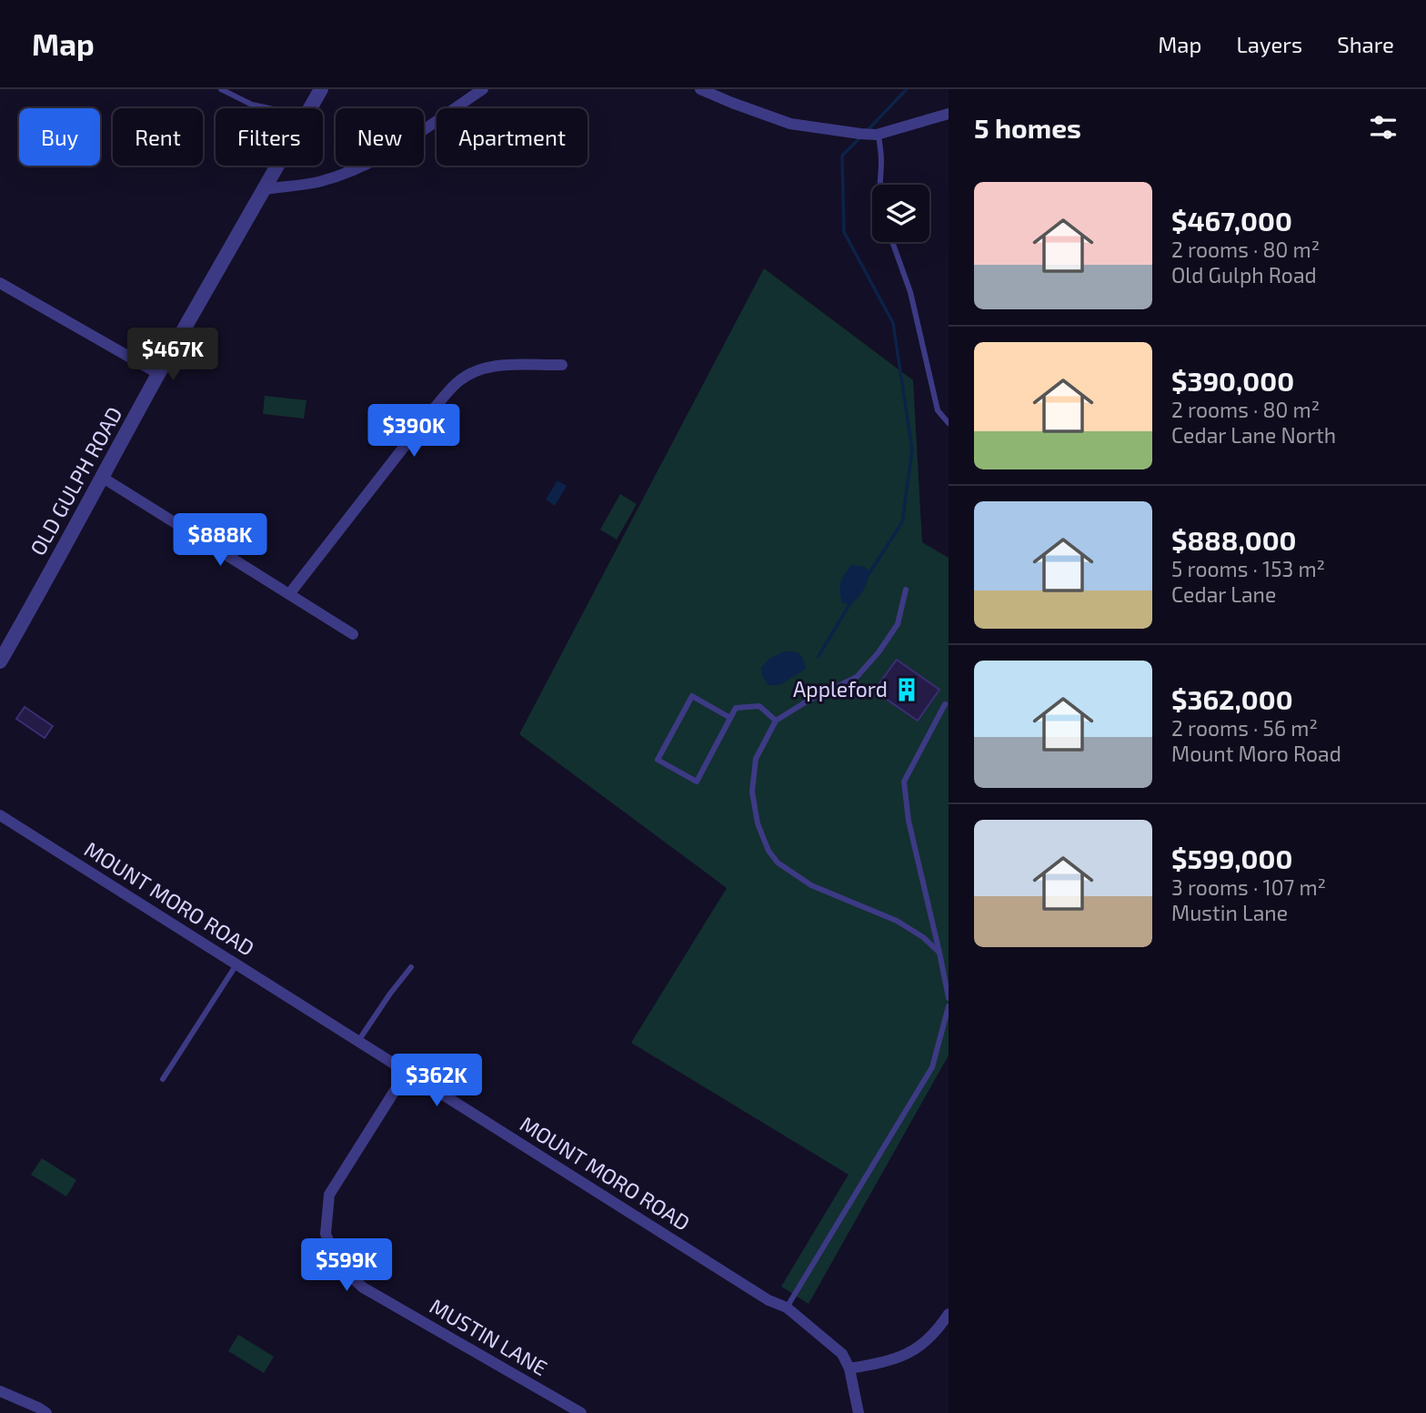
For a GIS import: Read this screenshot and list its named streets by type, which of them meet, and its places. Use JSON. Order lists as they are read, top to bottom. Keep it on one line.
{"streets":{"street":["OLD GULPH ROAD","MOUNT MORO ROAD","MUSTIN LANE"]},"crossings":[["MOUNT MORO ROAD","MUSTIN LANE"]],"places":{"building":["Appleford"]},"page":{"header":"Map","nav":["Map","Layers","Share"],"heading":"5 homes","chip":["Buy","Rent","Filters","New","Apartment"],"list":[{"name":"$467,000","note":"2 rooms · 80 m² · Old Gulph Road"},{"name":"$390,000","note":"2 rooms · 80 m² · Cedar Lane North"},{"name":"$888,000","note":"5 rooms · 153 m² · Cedar Lane"},{"name":"$362,000","note":"2 rooms · 56 m² · Mount Moro Road"},{"name":"$599,000","note":"3 rooms · 107 m² · Mustin Lane"}],"price":["$467K","$390K","$888K","$362K","$599K"]}}
